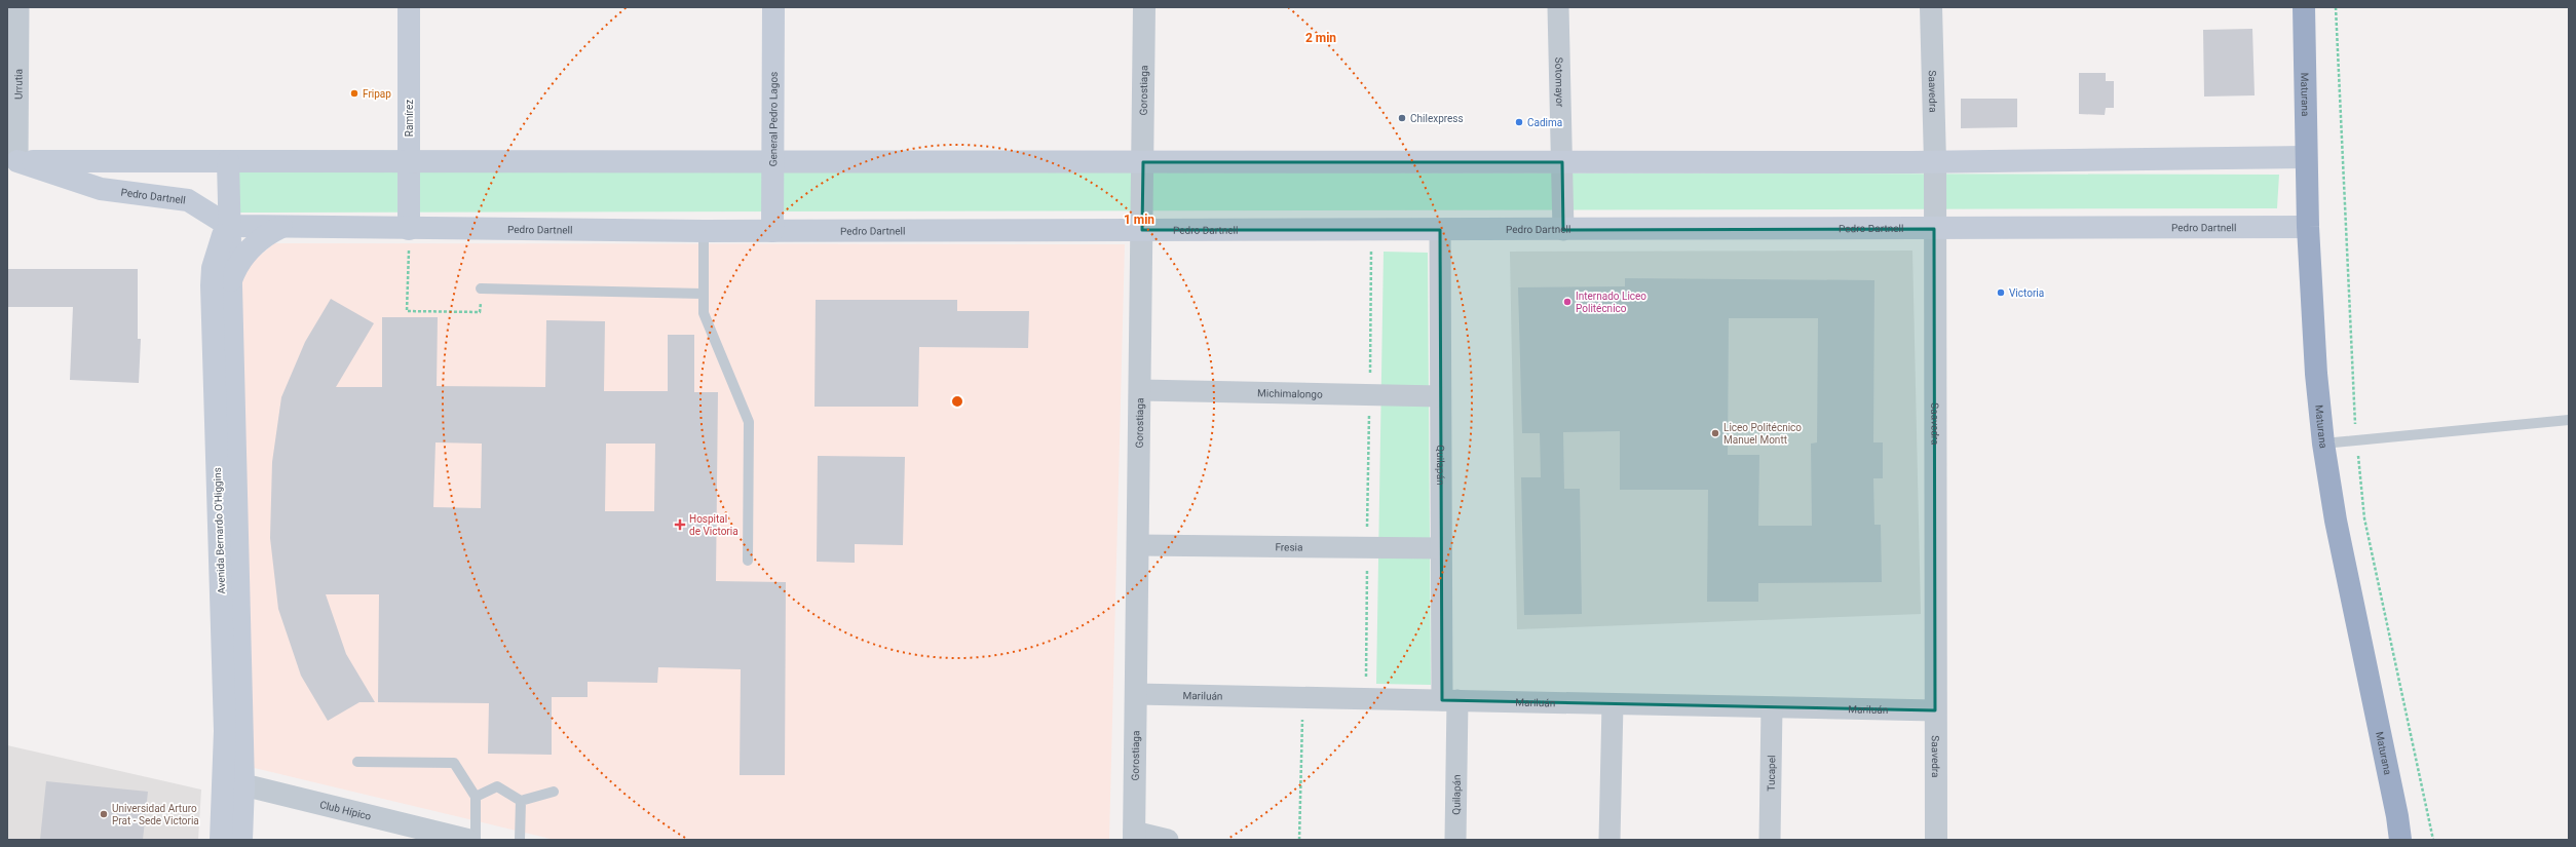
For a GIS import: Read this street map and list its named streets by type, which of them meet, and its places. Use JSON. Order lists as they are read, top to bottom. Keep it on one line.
{"streets":{"highway":["Maturana"],"main road":["Ramírez","General Pedro Lagos","Pedro Dartnell","Avenida Bernardo O'Higgins"],"street":["Sotomayor","Urrutia","Gorostiaga","Saavedra","Michimalongo","Quilapán","Fresia","Mariluán","Tucapel","Club Hípico"]},"crossings":[["Sotomayor","Pedro Dartnell"],["Urrutia","Pedro Dartnell"],["Gorostiaga","Pedro Dartnell"],["Gorostiaga","Michimalongo"],["Gorostiaga","Fresia"],["Gorostiaga","Mariluán"],["Saavedra","Pedro Dartnell"],["Saavedra","Mariluán"],["Maturana","Pedro Dartnell"],["Ramírez","Pedro Dartnell"],["General Pedro Lagos","Pedro Dartnell"],["Pedro Dartnell","Quilapán"],["Pedro Dartnell","Avenida Bernardo O'Higgins"],["Michimalongo","Quilapán"],["Quilapán","Fresia"],["Quilapán","Mariluán"],["Avenida Bernardo O'Higgins","Club Hípico"],["Mariluán","Tucapel"]],"places":{"other":["Fripap","Chilexpress","Cadima","Victoria","Internado Liceo Politécnico","Liceo Politécnico Manuel Montt","Universidad Arturo Prat - Sede Victoria"],"health":["Hospital de Victoria"]},"rings":["2 min","1 min"]}
